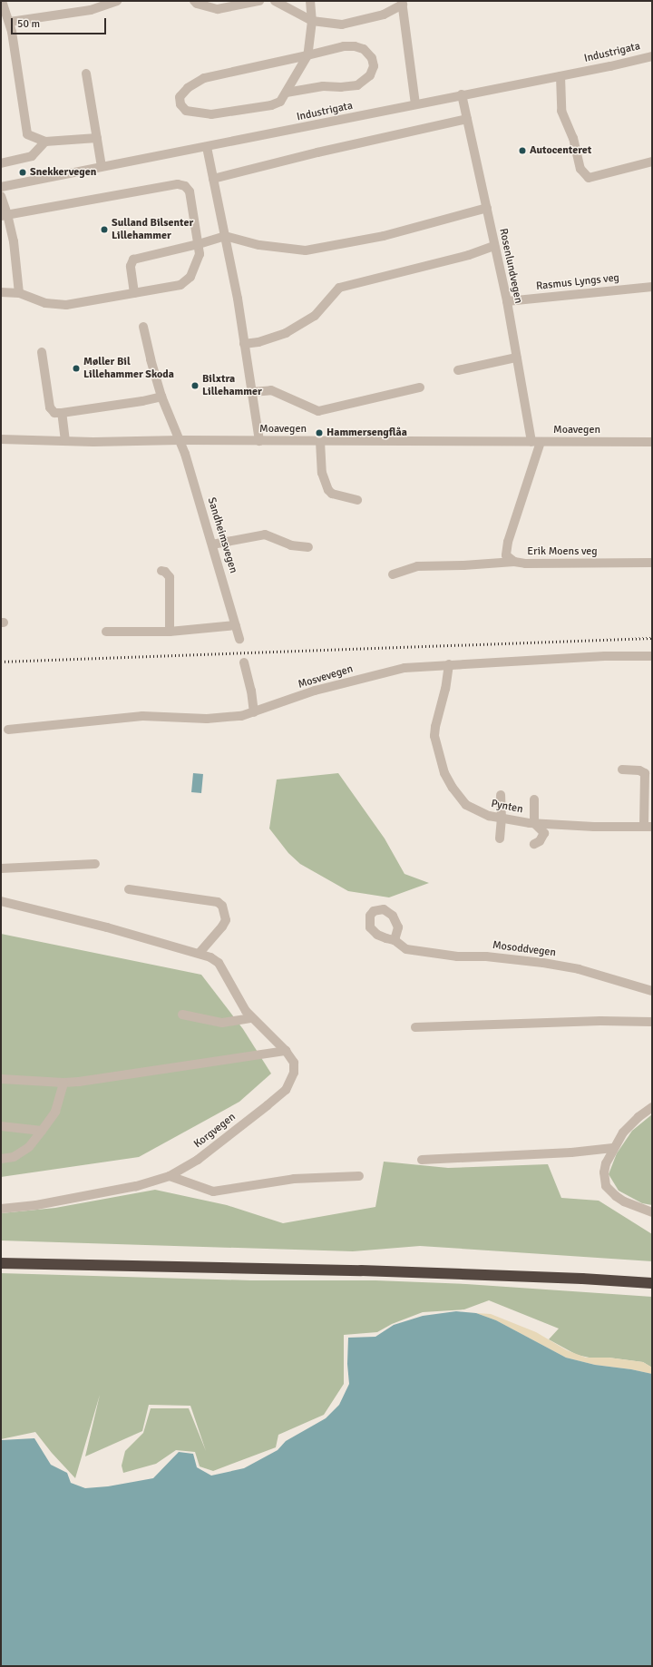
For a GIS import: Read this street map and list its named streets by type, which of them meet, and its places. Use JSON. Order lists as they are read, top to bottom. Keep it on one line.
{"streets":{"street":["Industrigata","Rosenlundvegen","Rasmus Lyngs veg","Moavegen","Sandheimsvegen","Erik Moens veg","Mosvevegen","Pynten","Mosoddvegen","Korgvegen"]},"crossings":[["Industrigata","Rosenlundvegen"],["Rosenlundvegen","Rasmus Lyngs veg"],["Rosenlundvegen","Moavegen"],["Rosenlundvegen","Erik Moens veg"],["Moavegen","Sandheimsvegen"],["Moavegen","Erik Moens veg"],["Mosvevegen","Pynten"]],"places":["Autocenteret","Snekkervegen","Sulland Bilsenter Lillehammer","Møller Bil Lillehammer Skoda","Bilxtra Lillehammer","Hammersengflåa"],"scale_bar":"50 m"}
